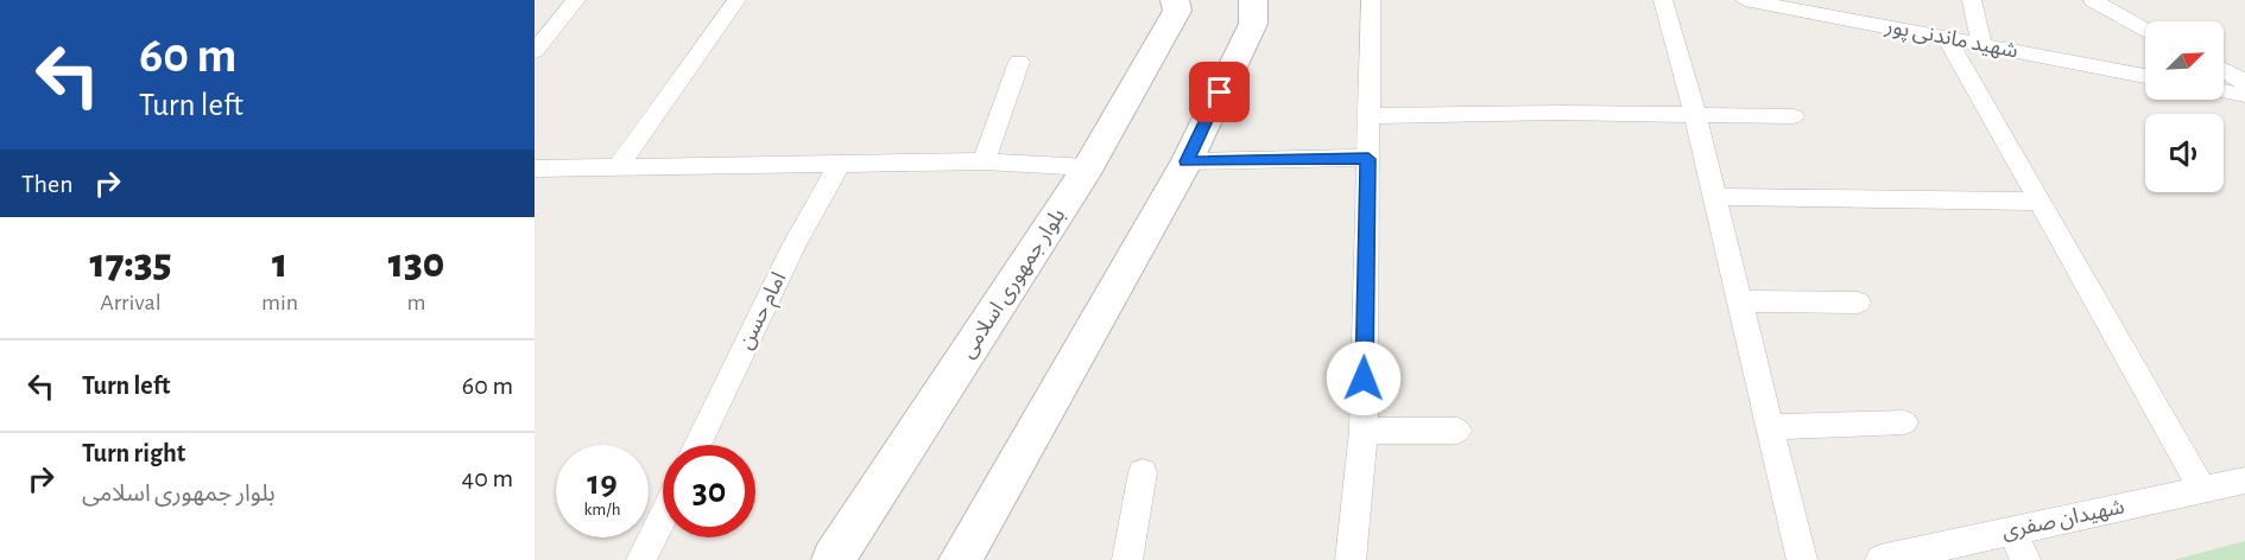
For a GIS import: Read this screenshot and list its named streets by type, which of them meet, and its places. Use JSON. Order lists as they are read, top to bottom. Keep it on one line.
{"streets":{"main road":["بلوار جمهوری اسلامی"],"street":["شهید ماندنی پور","امام حسن","شهیدان صفری"]},"north":"top right","page":{"turn":["60 m","Turn left"],"then":"Then","eta":["17:35","Arrival","1","min","130","m"],"list":[{"name":"Turn left","value":"60 m"},{"name":"Turn right","note":"بلوار جمهوری اسلامی","value":"40 m"}],"speed":"19 km/h","limit":"30"}}
